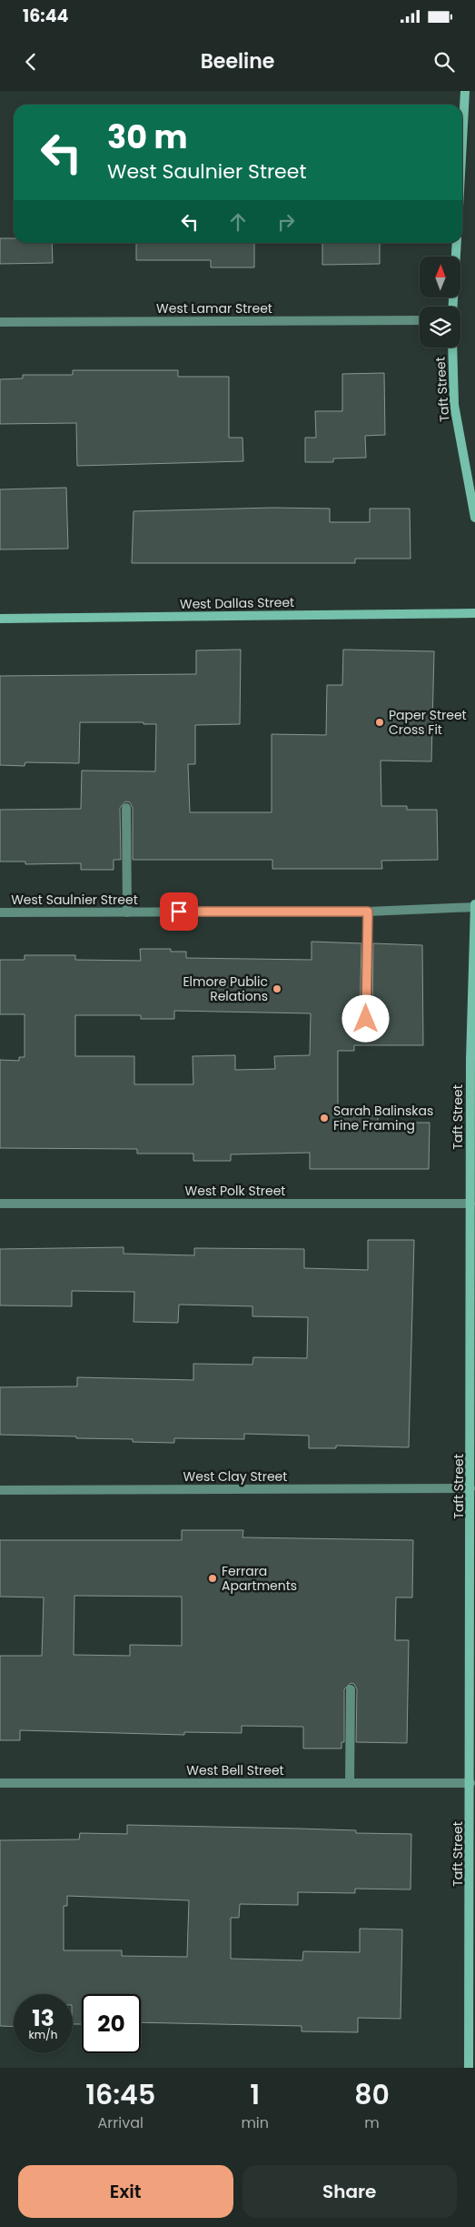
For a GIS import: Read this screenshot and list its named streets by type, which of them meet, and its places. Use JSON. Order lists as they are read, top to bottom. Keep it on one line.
{"streets":{"street":["West Lamar Street","Taft Street","West Dallas Street","West Saulnier Street","West Polk Street","West Clay Street","West Bell Street"]},"crossings":[["Taft Street","West Saulnier Street"],["Taft Street","West Polk Street"],["Taft Street","West Clay Street"],["Taft Street","West Bell Street"]],"places":["Paper Street Cross Fit","Elmore Public Relations","Sarah Balinskas Fine Framing","Ferrara Apartments"],"north":"top","page":{"status":"16:44","header":"Beeline","turn":["30 m","West Saulnier Street"],"speed":"13 km/h","limit":"20","eta":["16:45","Arrival","1","min","80","m"],"buttons":["Exit","Share"]}}
